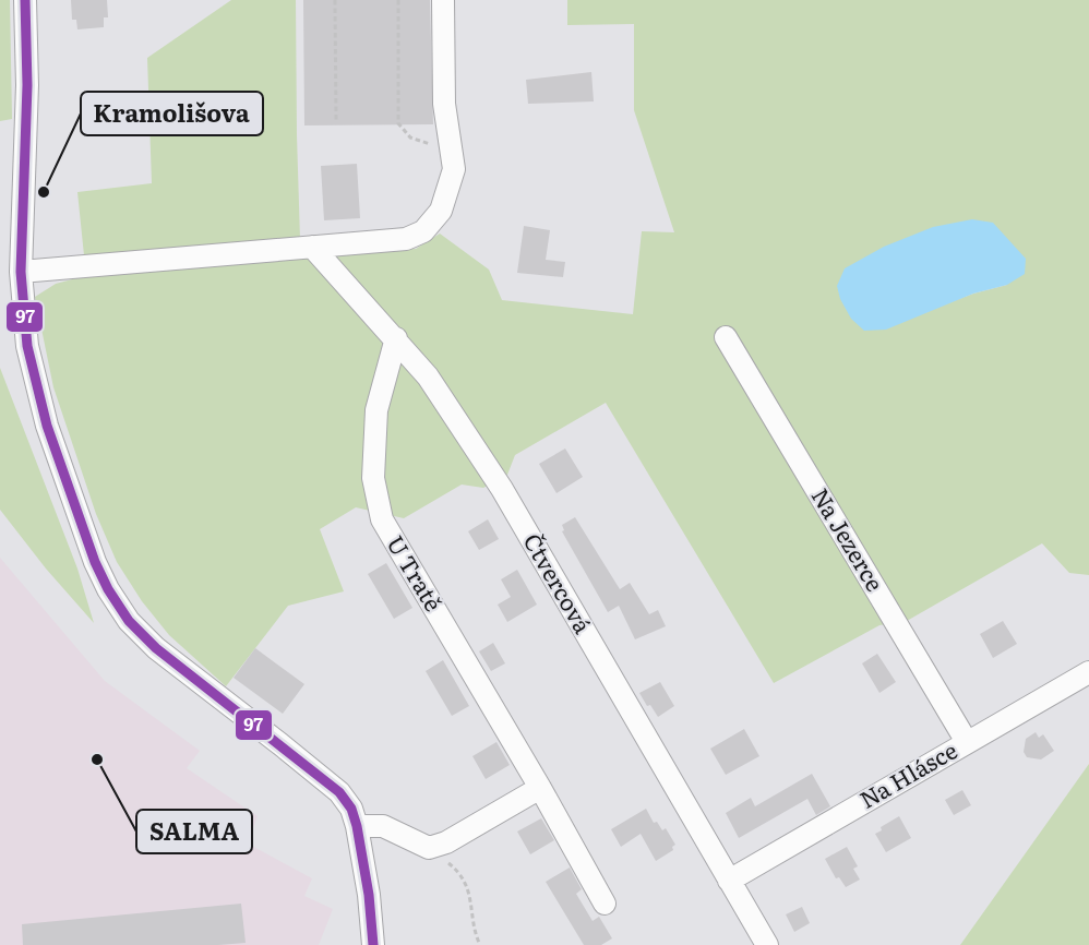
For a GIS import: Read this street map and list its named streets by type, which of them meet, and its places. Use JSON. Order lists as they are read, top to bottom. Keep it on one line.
{"streets":{"street":["Na Jezerce","U Tratě","Čtvercová","Na Hlásce"]},"crossings":[["Na Jezerce","Na Hlásce"],["U Tratě","Čtvercová"],["Čtvercová","Na Hlásce"]],"places":["Kramolišova","SALMA"],"lines":["transit line 97"]}
